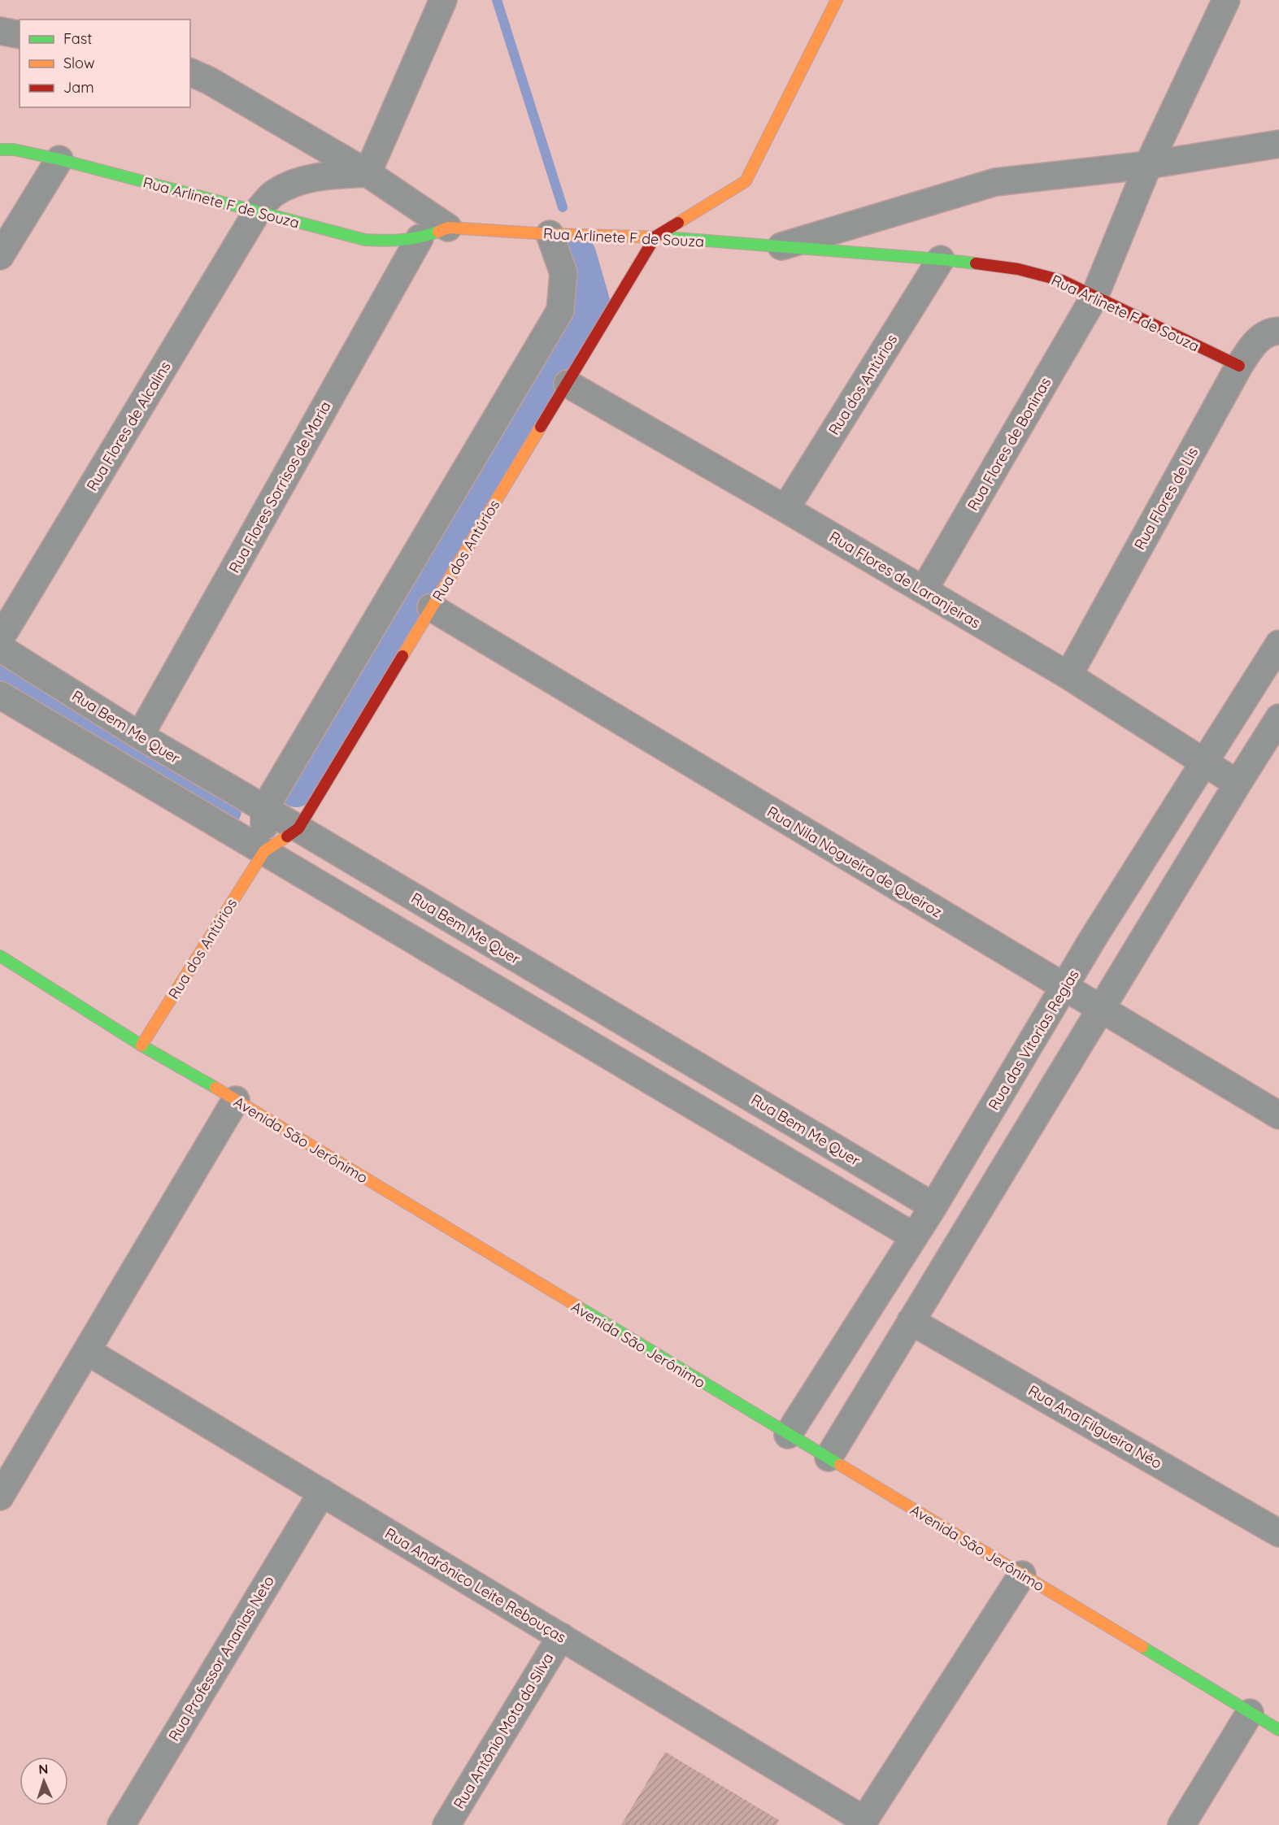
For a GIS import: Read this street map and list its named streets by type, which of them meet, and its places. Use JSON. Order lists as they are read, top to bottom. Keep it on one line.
{"streets":{"street":["Rua Arlinete F de Souza","Rua dos Antúrios","Rua Flores de Alcalins","Rua Flores de Boninas","Rua Flores Sorrisos de Maria","Rua Flores de Lis","Rua Flores de Laranjeiras","Rua Bem Me Quer","Rua Nila Nogueira de Queiroz","Rua das Vitorias Regias","Avenida São Jerônimo","Rua Ana Filgueira Néo","Rua Andrônico Leite Rebouças","Rua Professor Ananias Neto","Rua Antônio Mota da Silva"]},"crossings":[["Rua Arlinete F de Souza","Rua dos Antúrios"],["Rua Arlinete F de Souza","Rua Flores de Alcalins"],["Rua Arlinete F de Souza","Rua Flores de Boninas"],["Rua Arlinete F de Souza","Rua Flores Sorrisos de Maria"],["Rua Arlinete F de Souza","Rua Flores de Lis"],["Rua dos Antúrios","Rua Flores de Laranjeiras"],["Rua dos Antúrios","Rua Bem Me Quer"],["Rua dos Antúrios","Rua Nila Nogueira de Queiroz"],["Rua dos Antúrios","Avenida São Jerônimo"],["Rua Flores de Boninas","Rua Flores de Laranjeiras"],["Rua Flores Sorrisos de Maria","Rua Bem Me Quer"],["Rua Flores de Lis","Rua Flores de Laranjeiras"],["Rua Flores de Laranjeiras","Rua das Vitorias Regias"],["Rua Bem Me Quer","Rua das Vitorias Regias"],["Rua Nila Nogueira de Queiroz","Rua das Vitorias Regias"],["Rua das Vitorias Regias","Avenida São Jerônimo"],["Rua Andrônico Leite Rebouças","Rua Professor Ananias Neto"],["Rua Andrônico Leite Rebouças","Rua Antônio Mota da Silva"]],"legend":["Fast","Slow","Jam"],"north":"top"}
